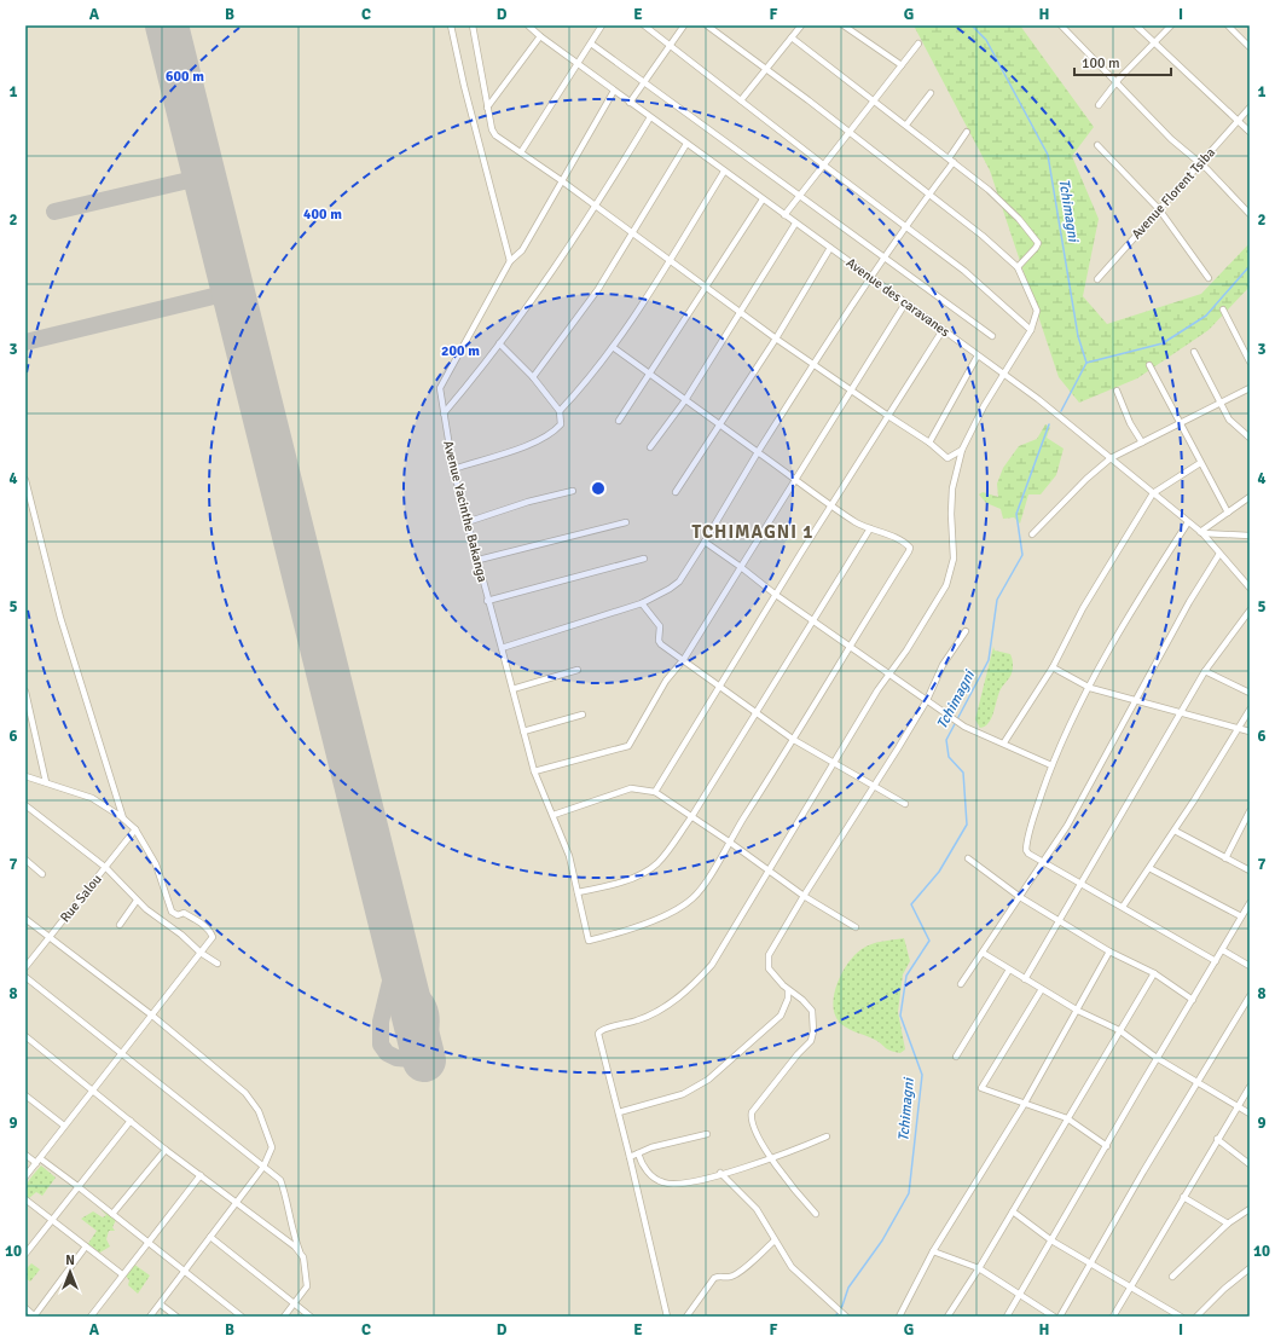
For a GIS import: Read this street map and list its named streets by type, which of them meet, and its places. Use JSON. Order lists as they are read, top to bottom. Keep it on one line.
{"streets":{"street":["Avenue Florent Tsiba","Avenue des caravanes","Avenue Yacinthe Bakanga","Rue Salou"]},"districts":["TCHIMAGNI 1"],"water":["Tchimagni"],"scale_bar":"100 m","north":"top","grid":{"columns":["A","B","C","D","E","F","G","H","I"],"rows":["1","2","3","4","5","6","7","8","9","10"]},"rings":["600 m","400 m","200 m"]}
